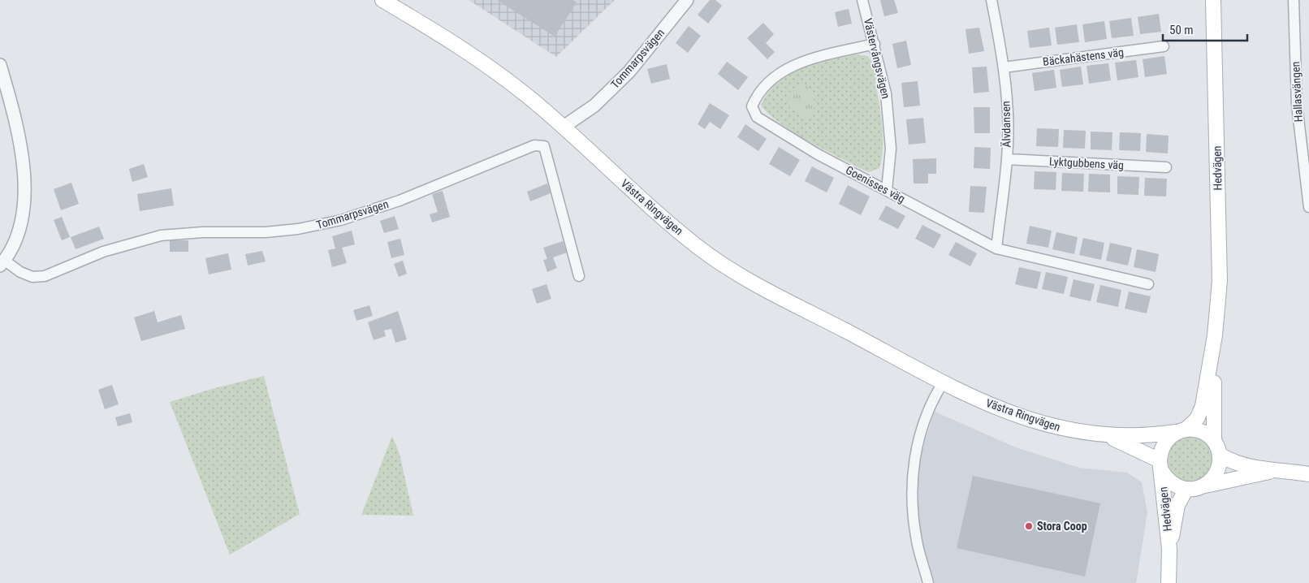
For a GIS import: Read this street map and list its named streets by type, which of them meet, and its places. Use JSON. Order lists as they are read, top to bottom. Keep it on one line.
{"streets":{"main road":["Hedvägen","Västra Ringvägen"],"street":["Bäckahästens väg","Tommarpsvägen","Västervångsvägen","Hallasvängen","Älvdansen","Lyktgubbens väg","Goenisses väg"]},"crossings":[["Bäckahästens väg","Älvdansen"],["Tommarpsvägen","Västra Ringvägen"],["Västervångsvägen","Goenisses väg"],["Älvdansen","Lyktgubbens väg"],["Älvdansen","Goenisses väg"],["Hedvägen","Västra Ringvägen"]],"places":["Stora Coop"],"scale_bar":"50 m"}
